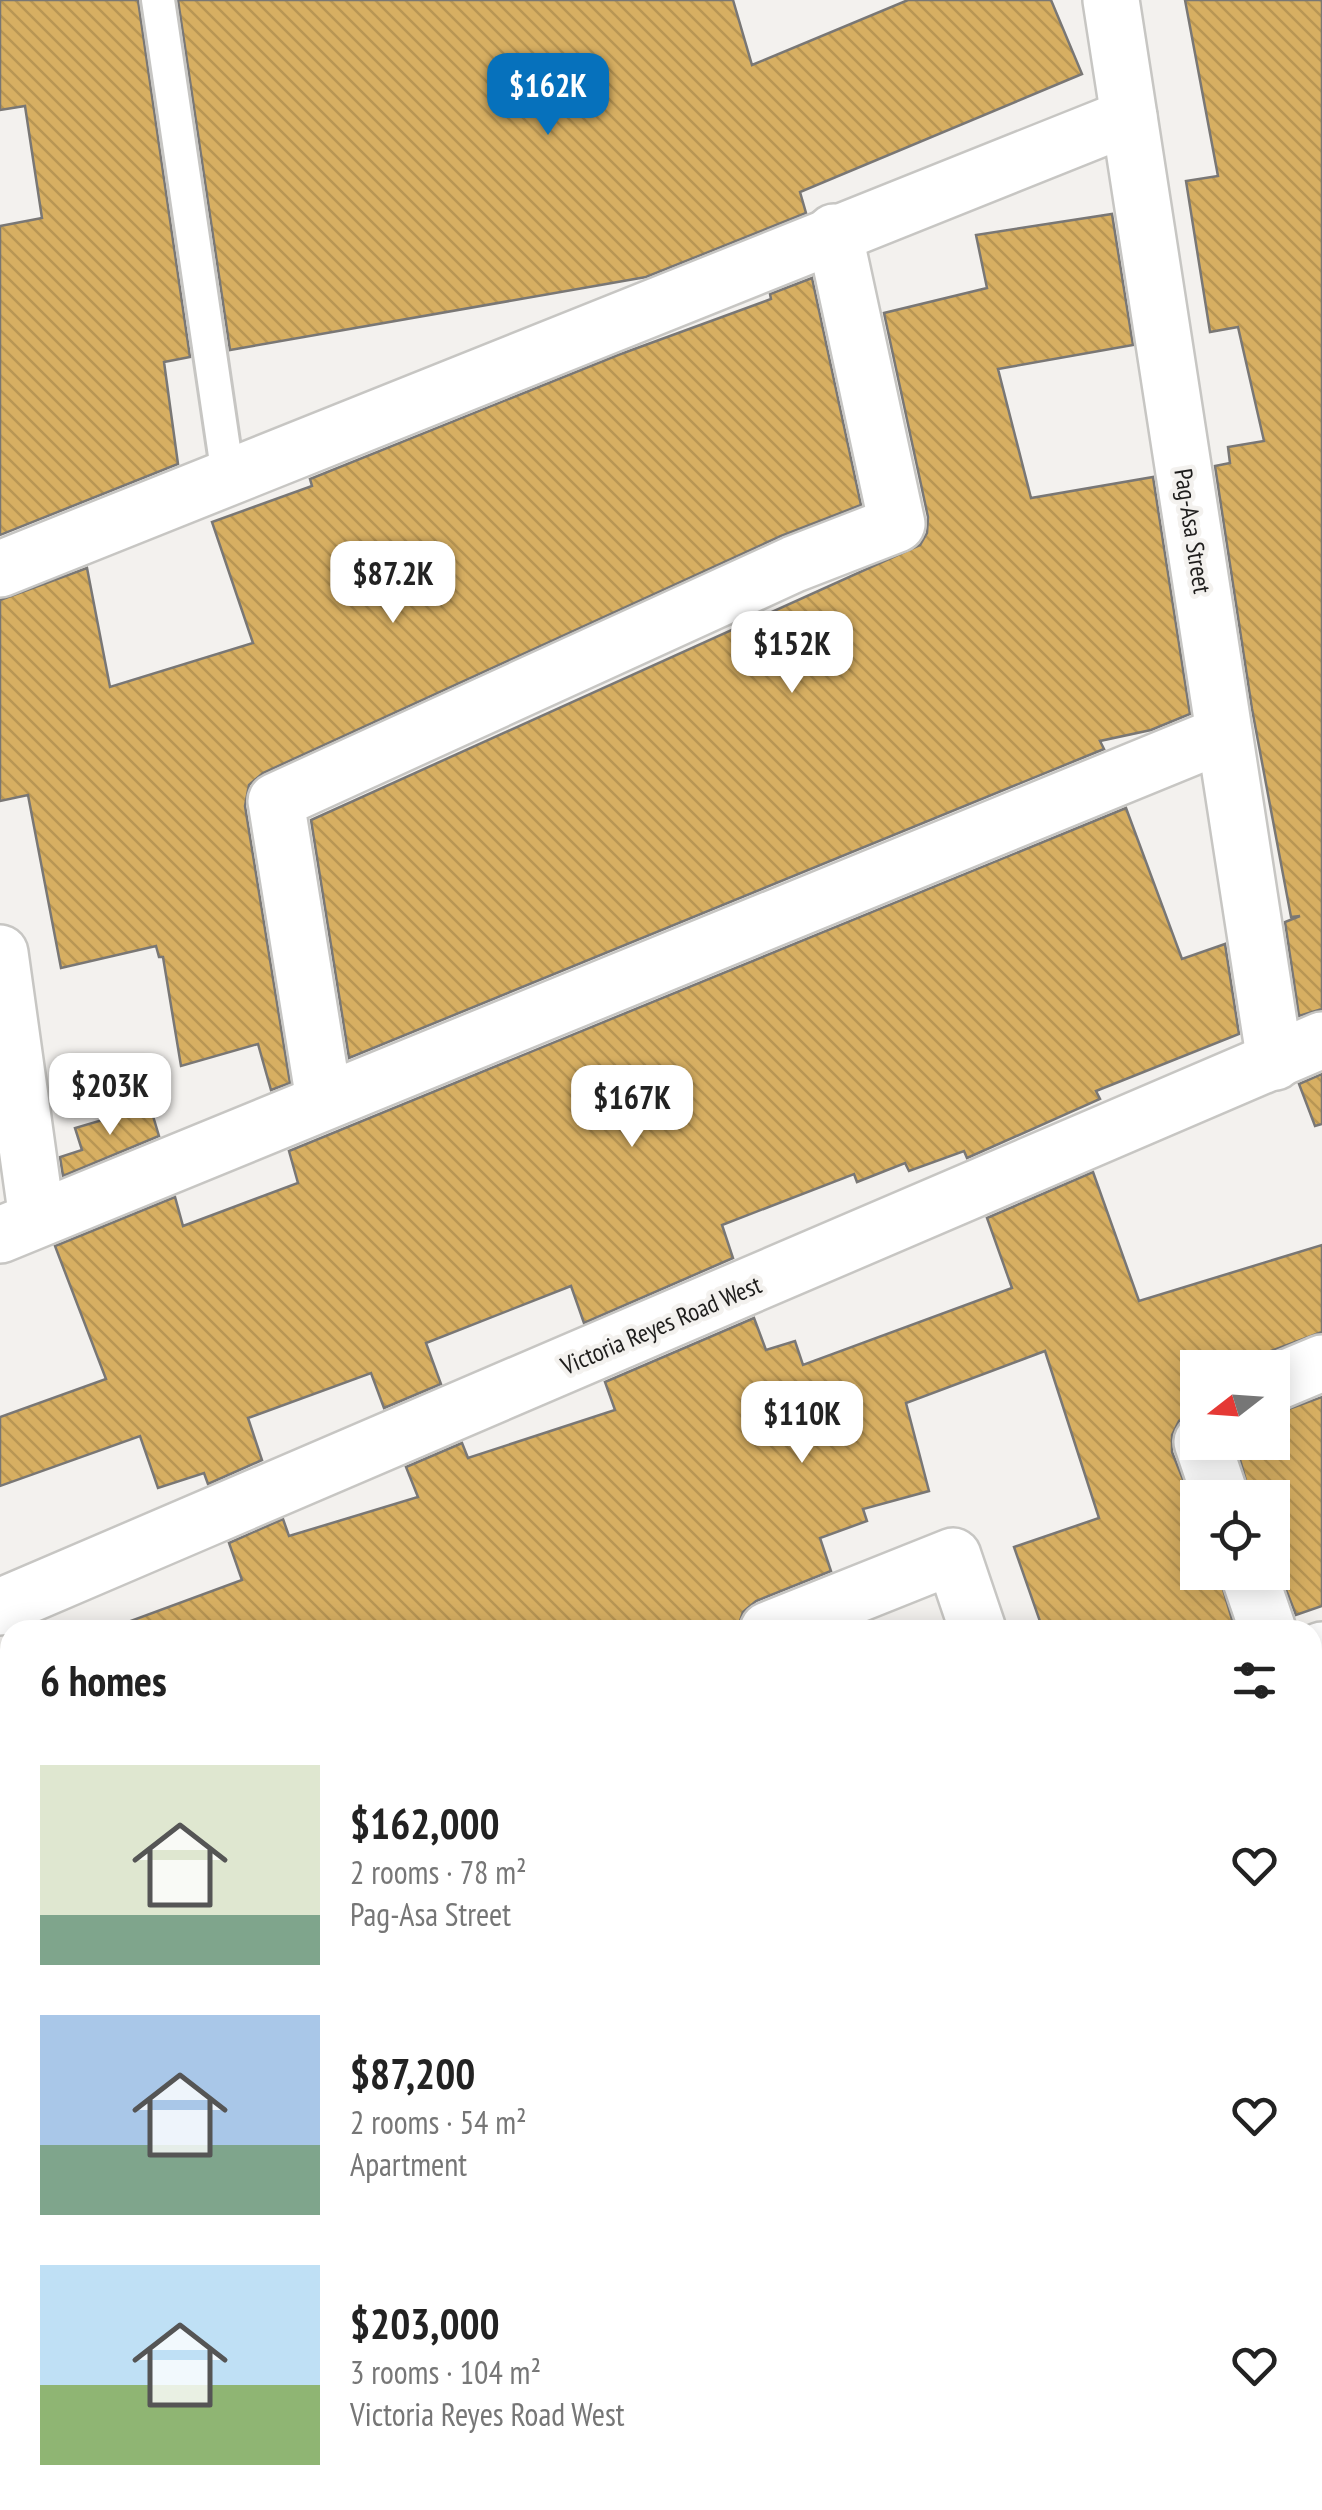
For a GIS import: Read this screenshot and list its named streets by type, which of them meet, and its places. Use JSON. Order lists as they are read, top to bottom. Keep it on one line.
{"streets":{"street":["Pag-Asa Street","Victoria Reyes Road West"]},"crossings":[["Pag-Asa Street","Victoria Reyes Road West"]],"north":"left","page":{"price":["$162K","$87.2K","$152K","$203K","$167K","$110K"],"heading":"6 homes","list":[{"name":"$162,000","note":"2 rooms · 78 m² · Pag-Asa Street"},{"name":"$87,200","note":"2 rooms · 54 m² · Apartment"},{"name":"$203,000","note":"3 rooms · 104 m² · Victoria Reyes Road West"}]}}
